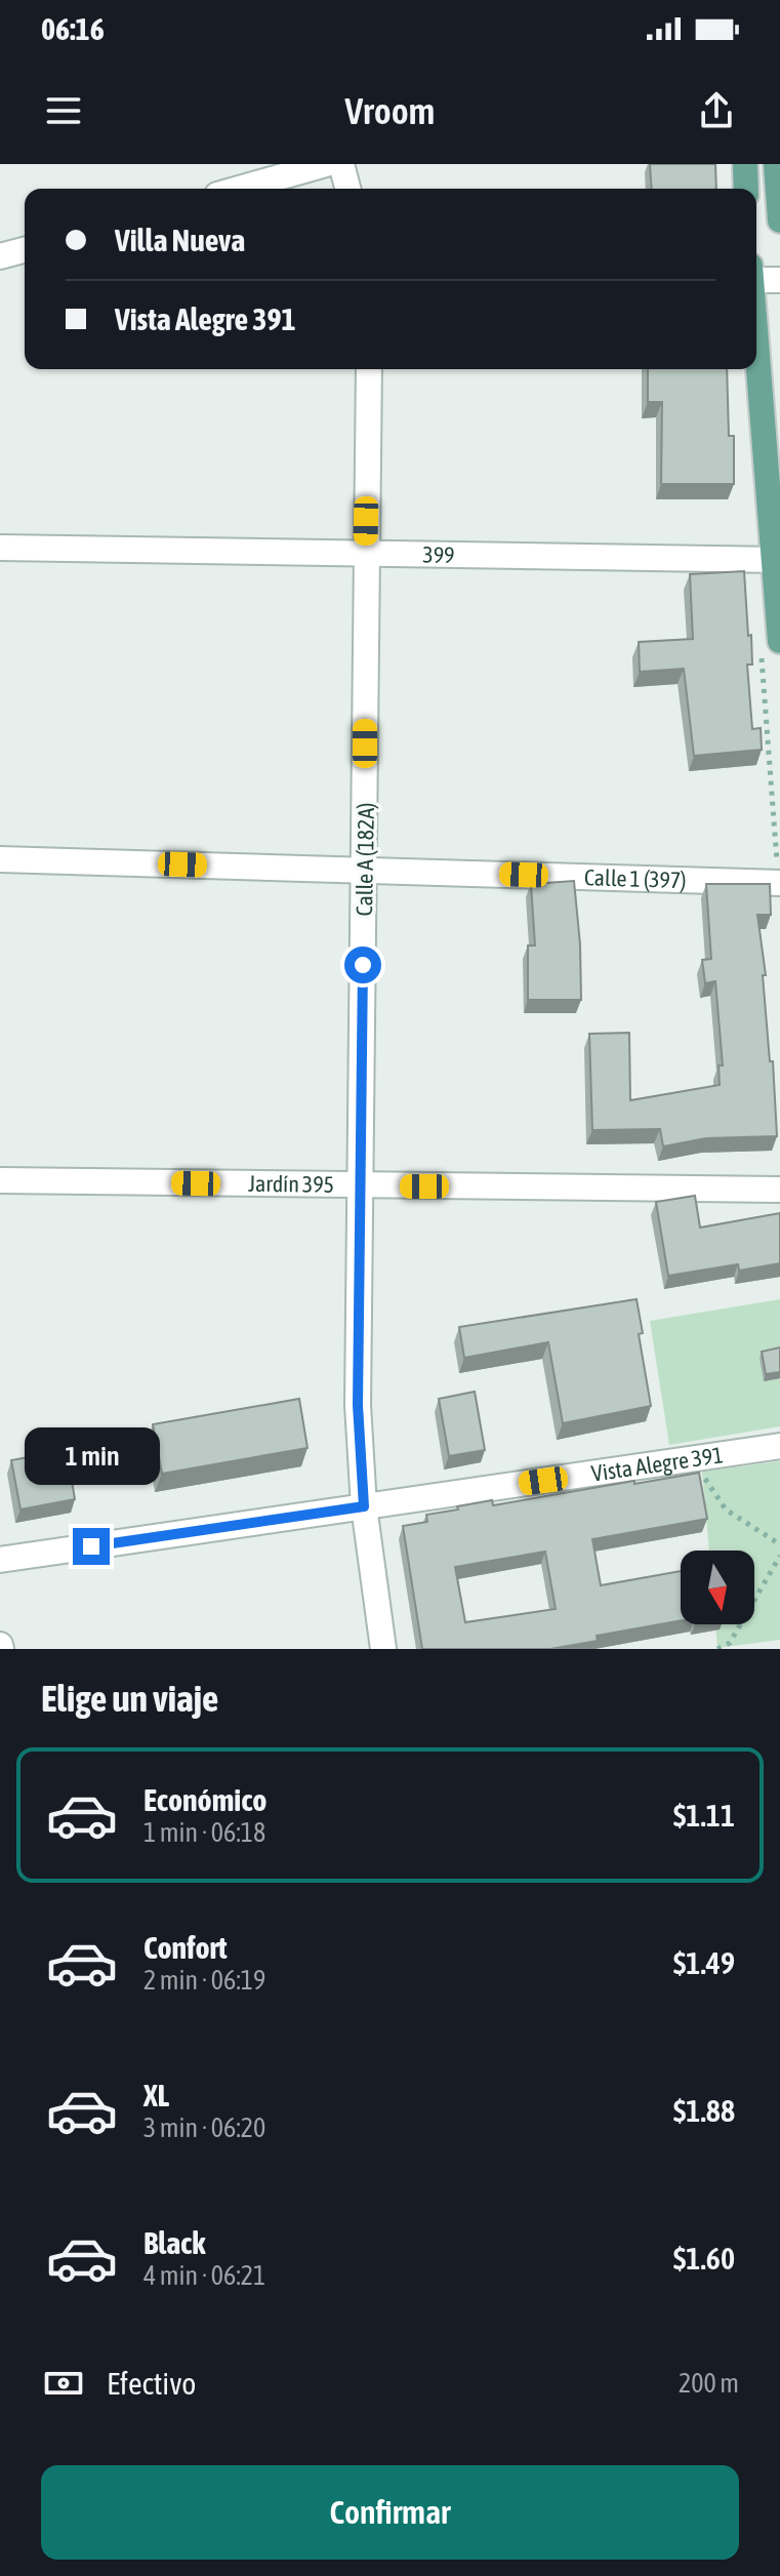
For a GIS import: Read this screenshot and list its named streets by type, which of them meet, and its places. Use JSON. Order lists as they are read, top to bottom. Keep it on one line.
{"streets":{"street":["399","Calle A (182A)","Calle 1 (397)","Jardín 395","Vista Alegre 391"]},"crossings":[["399","Calle A (182A)"],["Calle A (182A)","Calle 1 (397)"],["Calle A (182A)","Jardín 395"],["Calle A (182A)","Vista Alegre 391"]],"north":"bottom","page":{"status":"06:16","header":"Vroom","banner":["Villa Nueva","Vista Alegre 391"],"bubble":"1 min","heading":"Elige un viaje","list":[{"name":"Económico","note":"1 min · 06:18","value":"$1.11"},{"name":"Confort","note":"2 min · 06:19","value":"$1.49"},{"name":"XL","note":"3 min · 06:20","value":"$1.88"},{"name":"Black","note":"4 min · 06:21","value":"$1.60"}],"pay":["Efectivo","200 m"],"buttons":"Confirmar"}}
